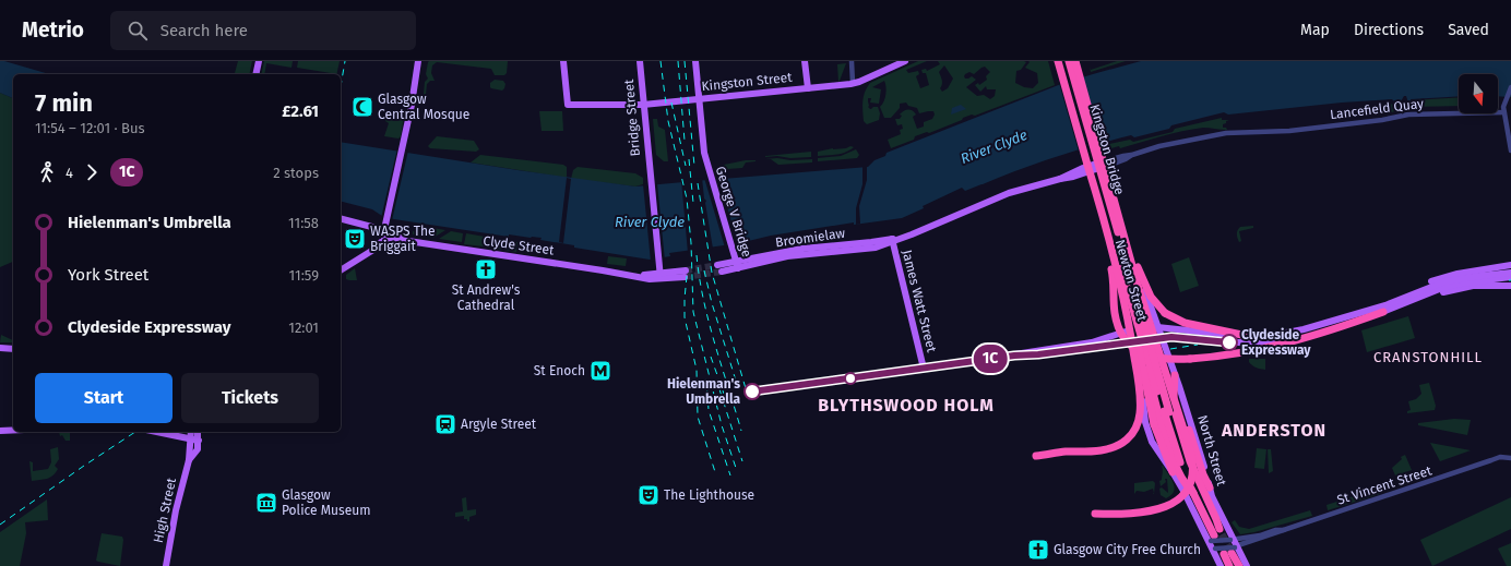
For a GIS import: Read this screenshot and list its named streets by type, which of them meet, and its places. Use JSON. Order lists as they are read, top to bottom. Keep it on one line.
{"streets":{"highway":["Kingston Bridge"],"main road":["Kingston Street","Bridge Street","George V Bridge","Broomielaw","Clyde Street","Newton Street","James Watt Street","North Street","High Street"],"street":["Lancefield Quay","St Vincent Street"]},"crossings":[["Kingston Street","Bridge Street"],["Kingston Street","George V Bridge"],["Lancefield Quay","Broomielaw"],["Lancefield Quay","North Street"],["Bridge Street","Clyde Street"],["Kingston Bridge","Broomielaw"],["Kingston Bridge","Newton Street"],["George V Bridge","Broomielaw"],["Broomielaw","Newton Street"],["Broomielaw","James Watt Street"],["Broomielaw","North Street"],["Newton Street","St Vincent Street"],["North Street","St Vincent Street"]],"districts":["CRANSTONHILL","BLYTHSWOOD HOLM","ANDERSTON"],"water":["River Clyde"],"places":{"mosque":["Glasgow Central Mosque"],"theatre":["WASPS The Briggait","The Lighthouse"],"church":["St Andrew's Cathedral","Glasgow City Free Church"],"other":["Clydeside Expressway","Hielenman's Umbrella"],"metro station":["St Enoch"],"station":["Argyle Street"],"museum":["Glasgow Police Museum"]},"lines":["bus line 1C"],"north":"bottom","page":{"header":"Metrio","search":"Search here","nav":["Map","Directions","Saved"],"on_map":"1C","heading":["7 min","11:54 – 12:01 · Bus","£2.61"],"legs":["4","1C","2 stops"],"list":[{"name":"Hielenman's Umbrella","value":"11:58"},{"name":"York Street","value":"11:59"},{"name":"Clydeside Expressway","value":"12:01"}],"buttons":["Start","Tickets"]}}
